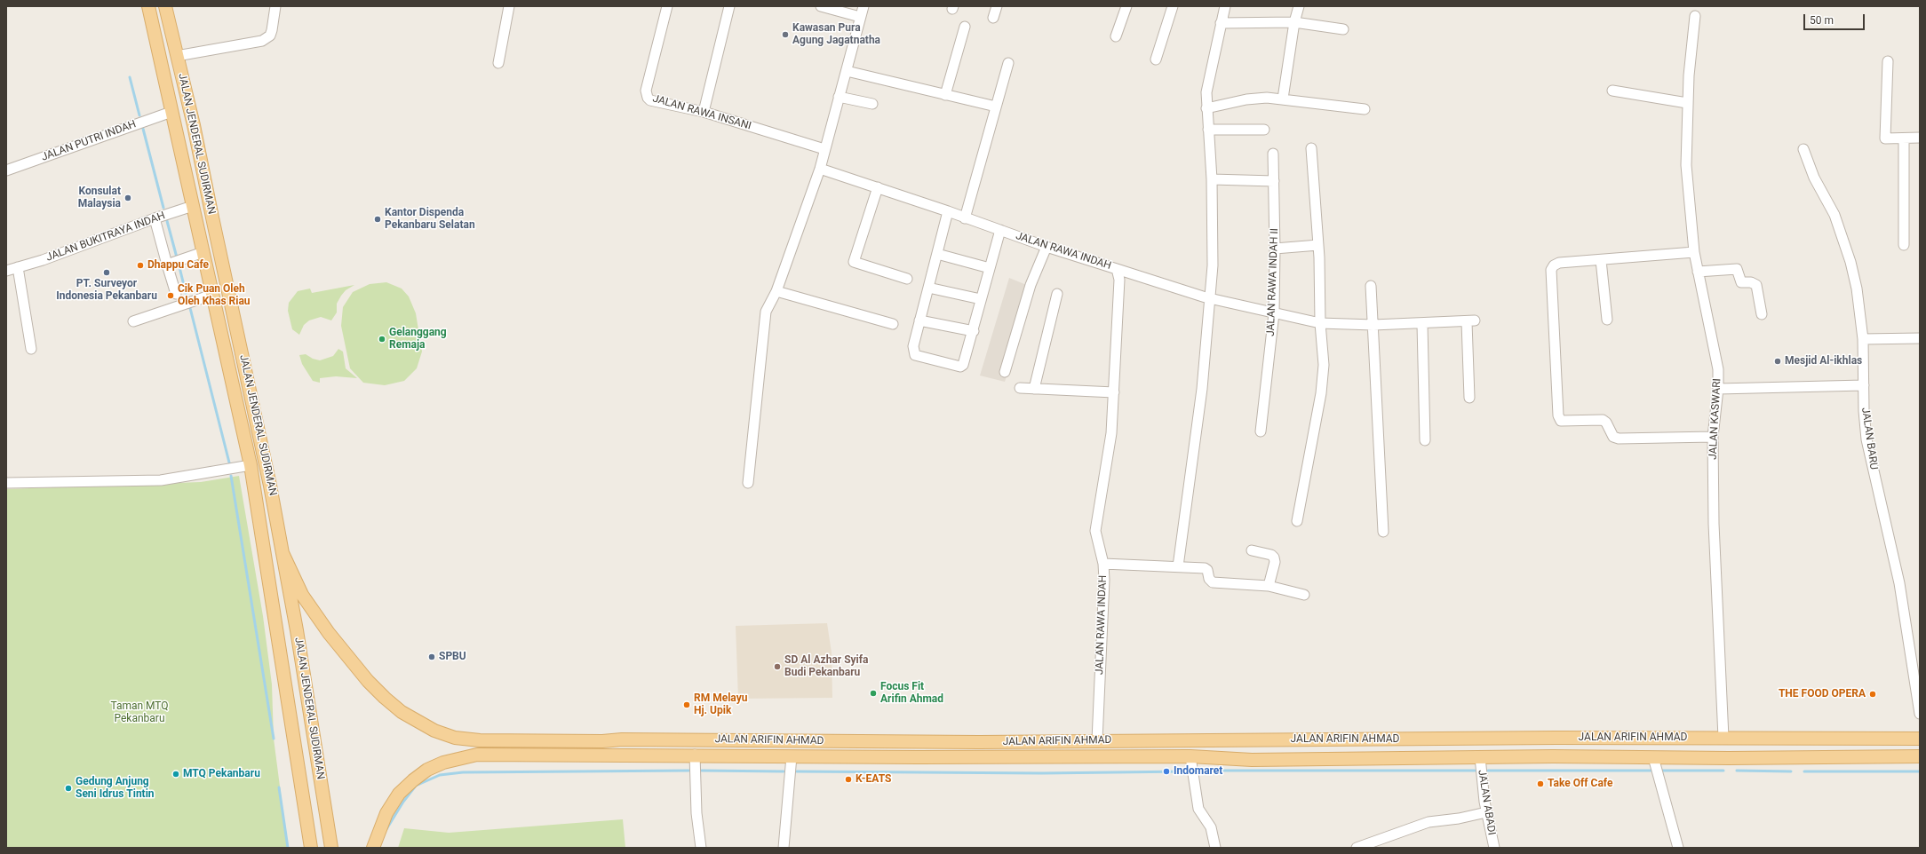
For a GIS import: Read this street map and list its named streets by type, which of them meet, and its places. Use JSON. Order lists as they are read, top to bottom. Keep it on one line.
{"streets":{"main road":["JALAN JENDERAL SUDIRMAN","JALAN ARIFIN AHMAD"],"street":["JALAN RAWA INSANI","JALAN PUTRI INDAH","JALAN BUKITRAYA INDAH","JALAN RAWA INDAH","JALAN RAWA INDAH II","JALAN KASWARI","JALAN BARU","JALAN ABADI"]},"crossings":[["JALAN PUTRI INDAH","JALAN JENDERAL SUDIRMAN"],["JALAN JENDERAL SUDIRMAN","JALAN BUKITRAYA INDAH"],["JALAN JENDERAL SUDIRMAN","JALAN ARIFIN AHMAD"],["JALAN RAWA INDAH","JALAN ARIFIN AHMAD"],["JALAN KASWARI","JALAN ARIFIN AHMAD"],["JALAN ARIFIN AHMAD","JALAN ABADI"]],"parks":["Taman MTQ Pekanbaru"],"places":["Kawasan Pura Agung Jagatnatha","Konsulat Malaysia","Kantor Dispenda Pekanbaru Selatan","Dhappu Cafe","PT. Surveyor Indonesia Pekanbaru","Cik Puan Oleh Oleh Khas Riau","Gelanggang Remaja","Mesjid Al-ikhlas","SPBU","SD Al Azhar Syifa Budi Pekanbaru","Focus Fit Arifin Ahmad","THE FOOD OPERA","RM Melayu Hj. Upik","Indomaret","MTQ Pekanbaru","K-EATS","Take Off Cafe","Gedung Anjung Seni Idrus Tintin"],"scale_bar":"50 m"}
